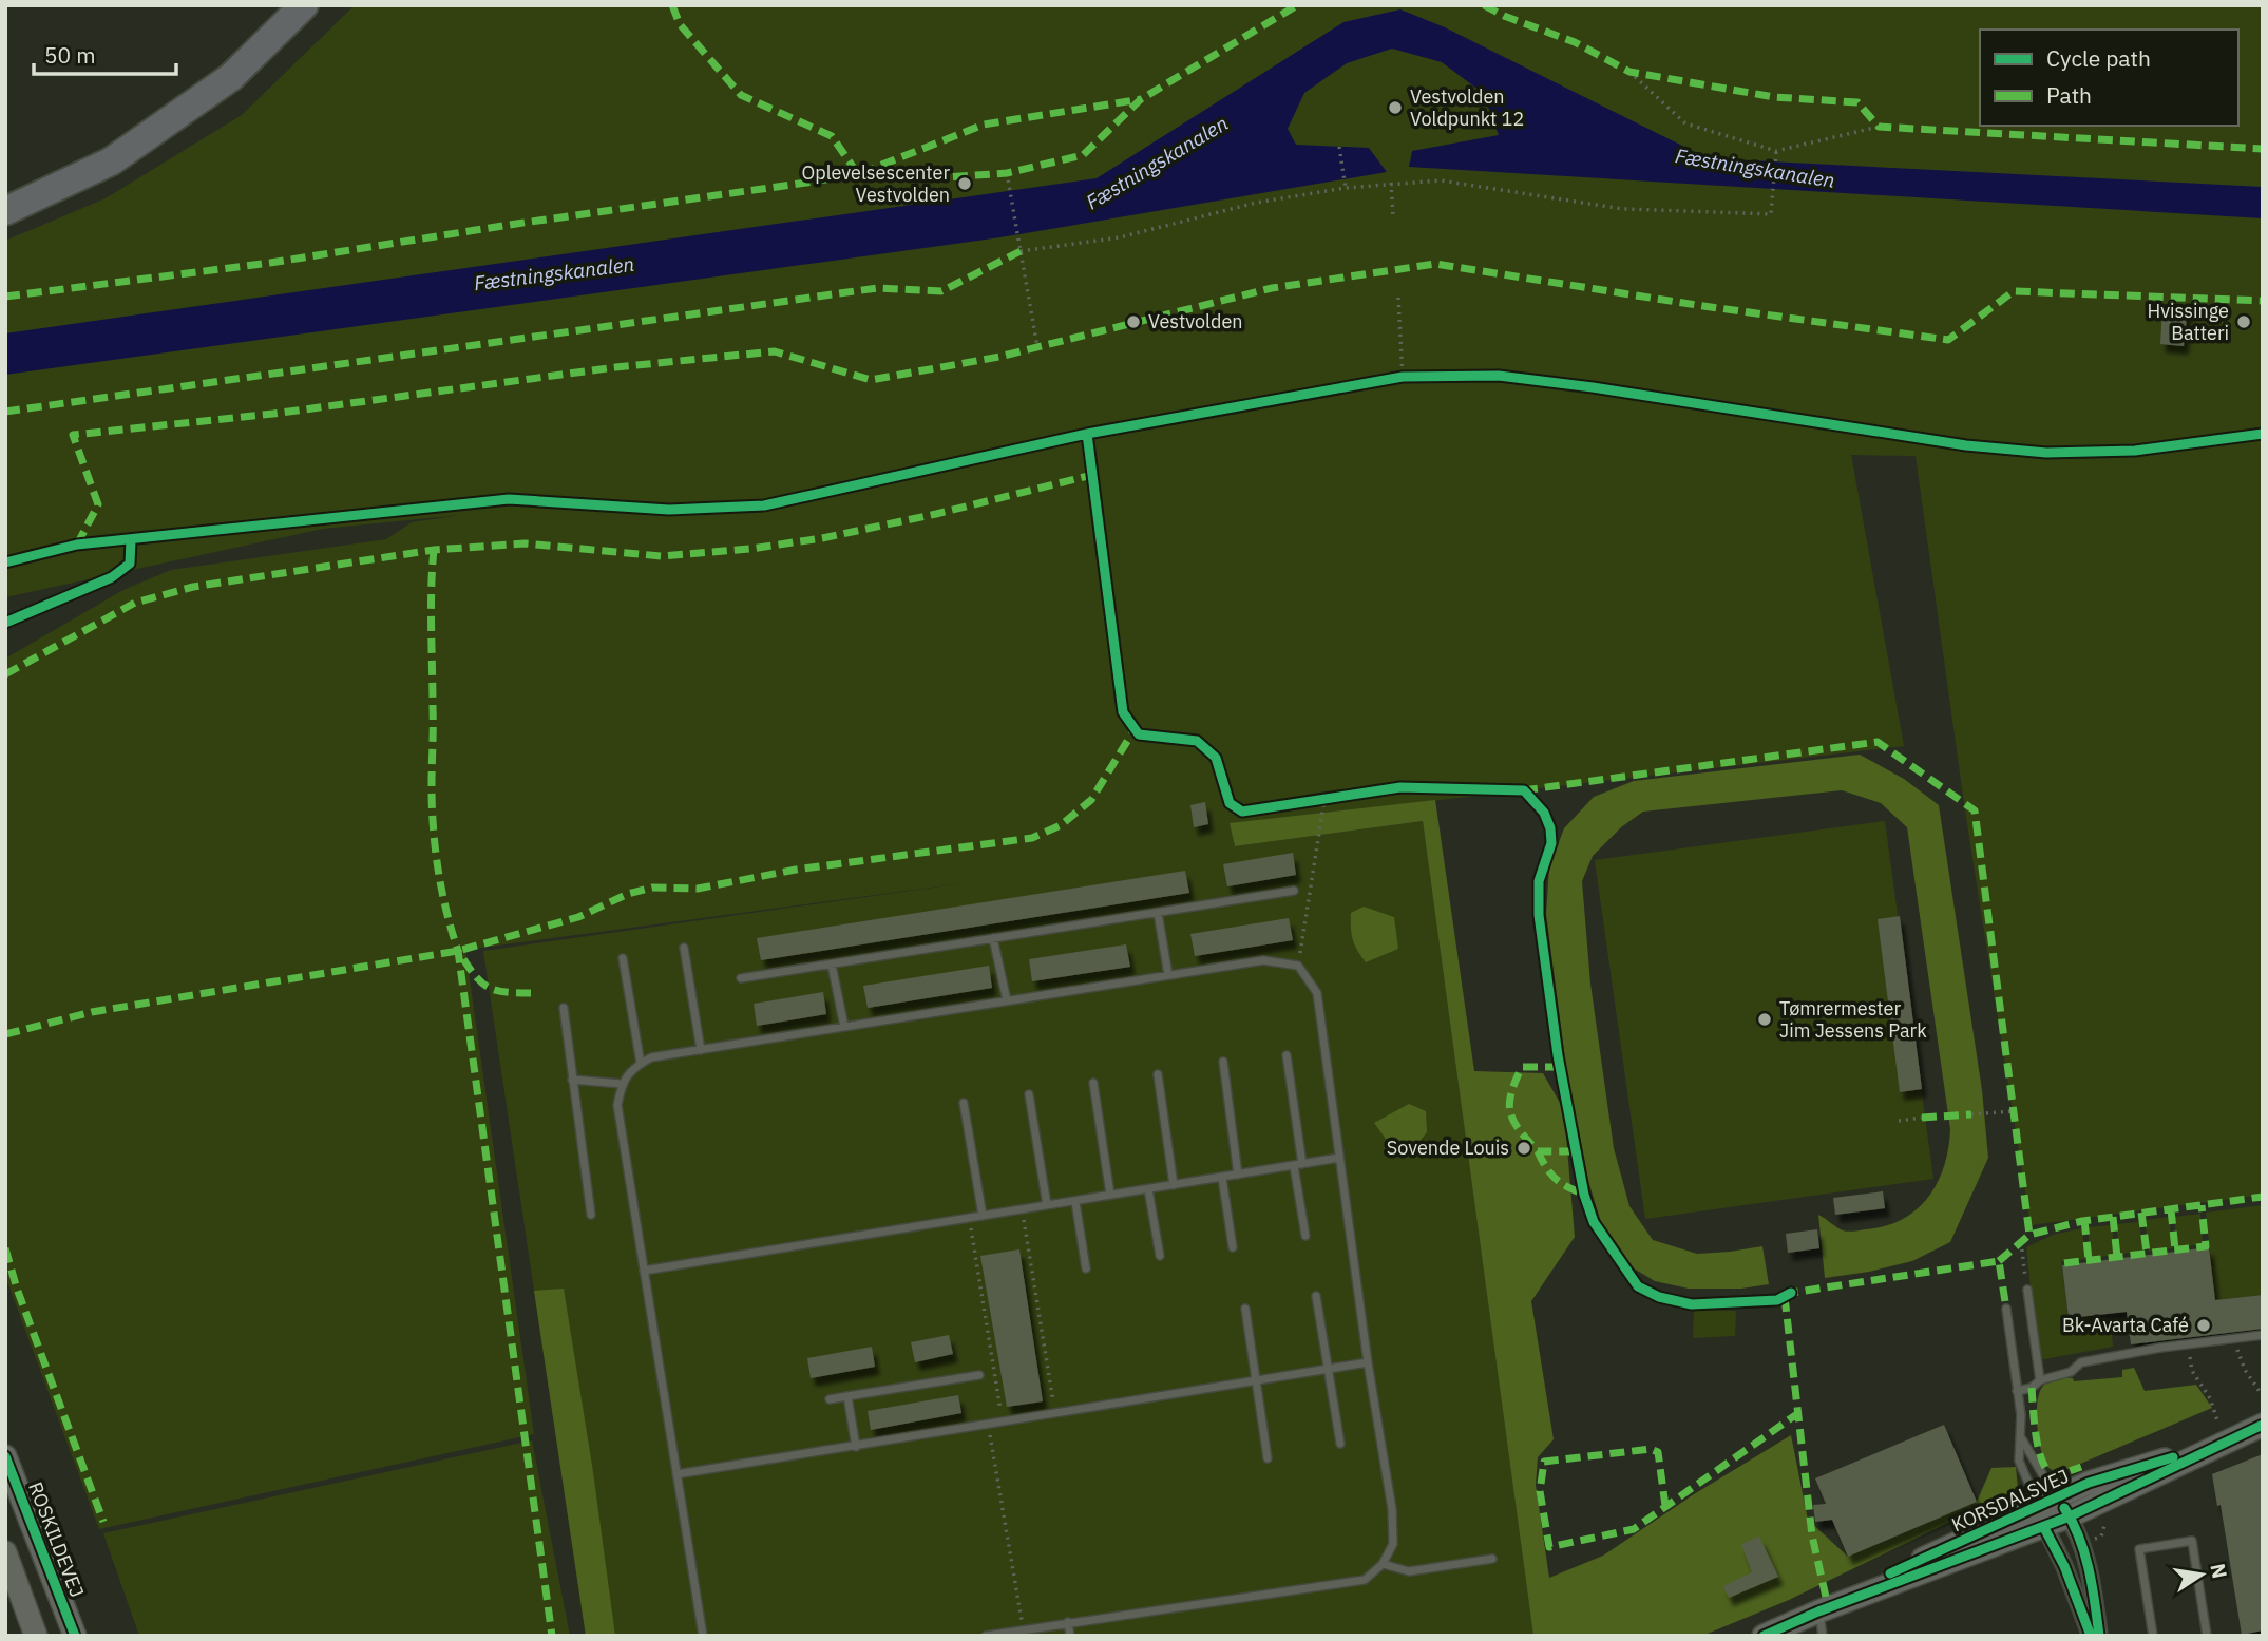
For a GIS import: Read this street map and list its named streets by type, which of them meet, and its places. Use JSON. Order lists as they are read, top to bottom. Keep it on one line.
{"streets":{"street":["KORSDALSVEJ","ROSKILDEVEJ"]},"water":["Fæstningskanalen"],"places":["Vestvolden Voldpunkt 12","Oplevelsescenter Vestvolden","Vestvolden","Hvissinge Batteri","Tømrermester Jim Jessens Park","Sovende Louis","Bk-Avarta Café"],"legend":["Cycle path","Path"],"scale_bar":"50 m","north":"right"}
